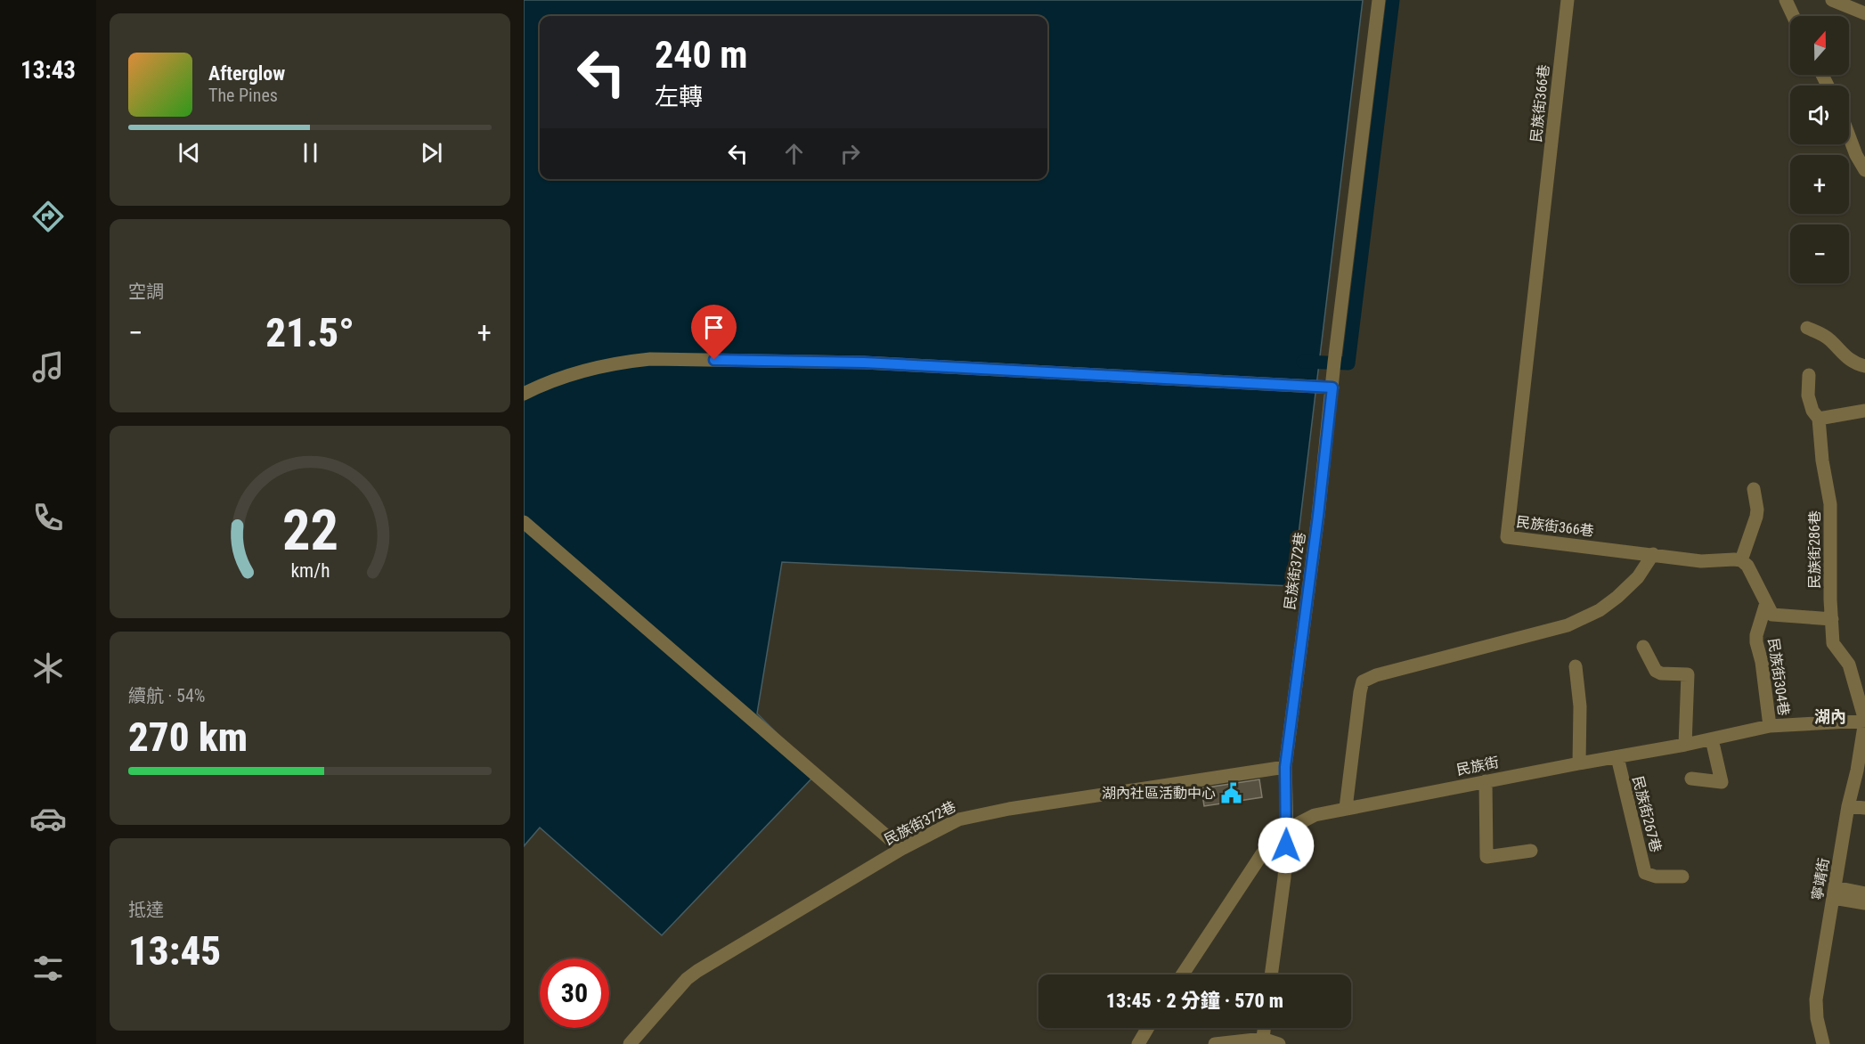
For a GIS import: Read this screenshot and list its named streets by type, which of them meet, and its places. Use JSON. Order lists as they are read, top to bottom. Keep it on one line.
{"streets":{"street":["民族街366巷","民族街286巷","民族街372巷","民族街304巷","民族街","民族街267巷","寧靖街"]},"crossings":[["民族街286巷","民族街"],["民族街286巷","寧靖街"],["民族街372巷","民族街"],["民族街304巷","民族街"],["民族街","民族街267巷"],["民族街","寧靖街"]],"districts":["湖內"],"places":{"public building":["湖內社區活動中心"]},"north":"top","page":{"tabs":"13:43","map_buttons":["+","−"],"turn":["240 m","左轉"],"song":["Afterglow","The Pines"],"tile":["空調",["續航 · 54%","270 km"],["抵達","13:45"]],"heat":["−","21.5°","+"],"limit":"30","trip":"13:45 · 2 分鐘 · 570 m","gauge":["22","km/h"]}}
